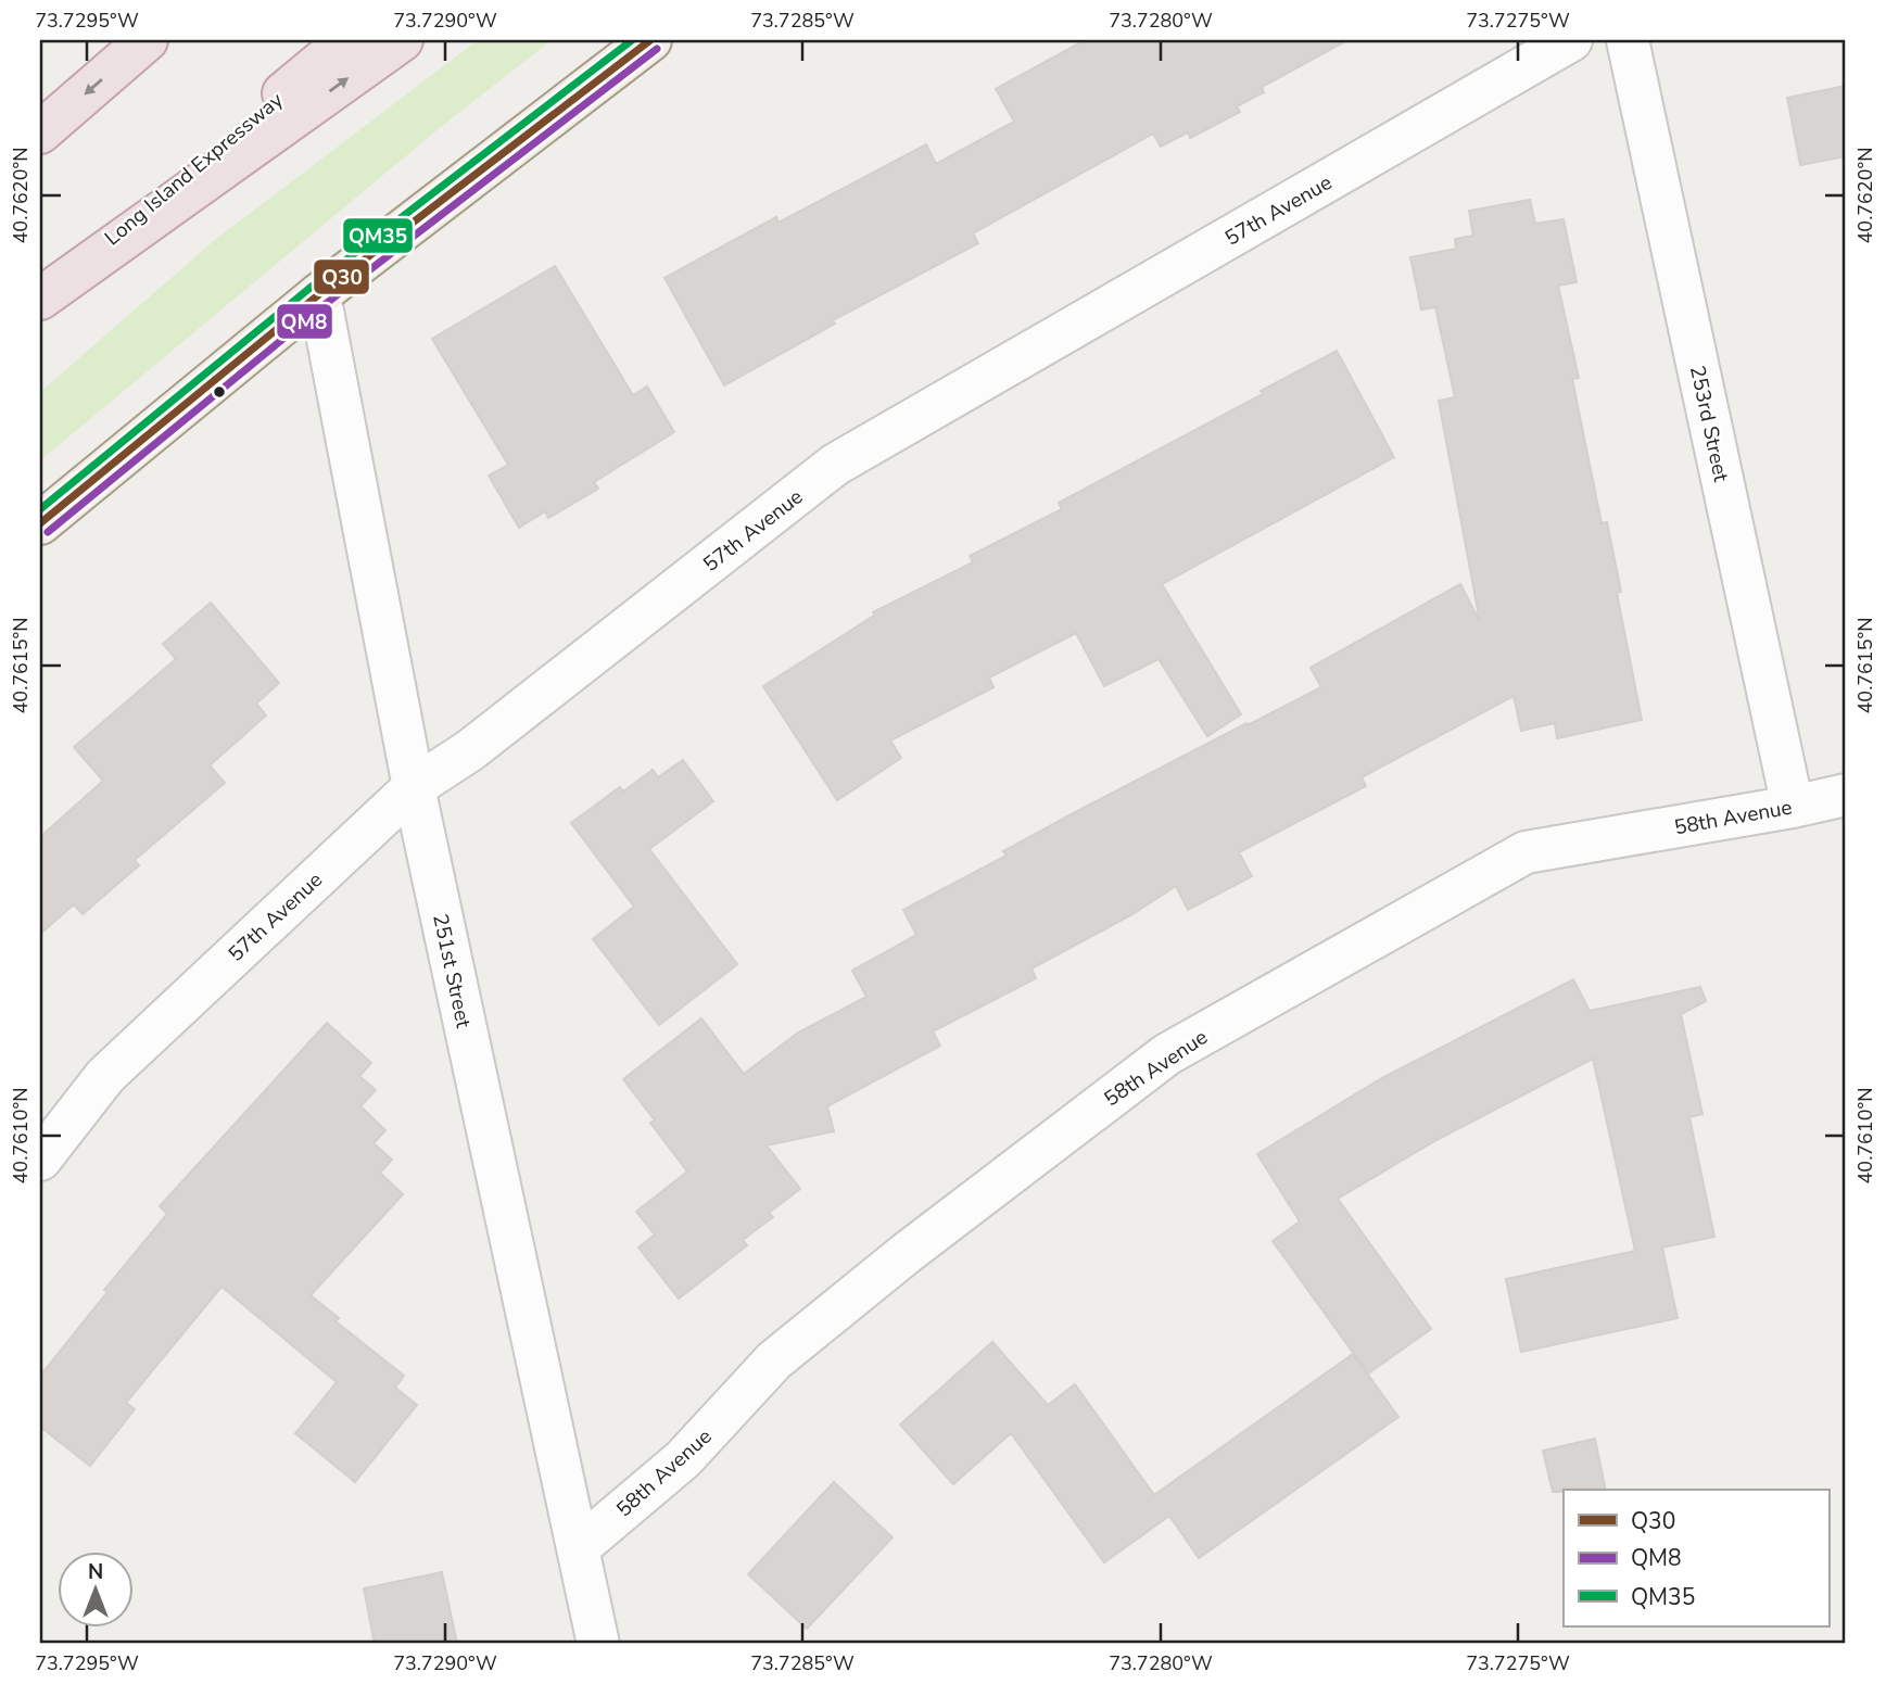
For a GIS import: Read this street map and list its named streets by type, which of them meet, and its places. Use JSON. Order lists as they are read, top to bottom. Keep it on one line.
{"streets":{"highway":["Long Island Expressway"],"street":["57th Avenue","253rd Street","58th Avenue","251st Street"]},"crossings":[["57th Avenue","251st Street"],["253rd Street","58th Avenue"],["58th Avenue","251st Street"]],"lines":["transit line Q30","transit line QM35","transit line QM8"],"legend":["Q30","QM8","QM35"],"north":"top","coordinates":["73.7295°W","73.7290°W","73.7285°W","73.7280°W","73.7275°W","40.7620°N","40.7615°N","40.7610°N"]}
